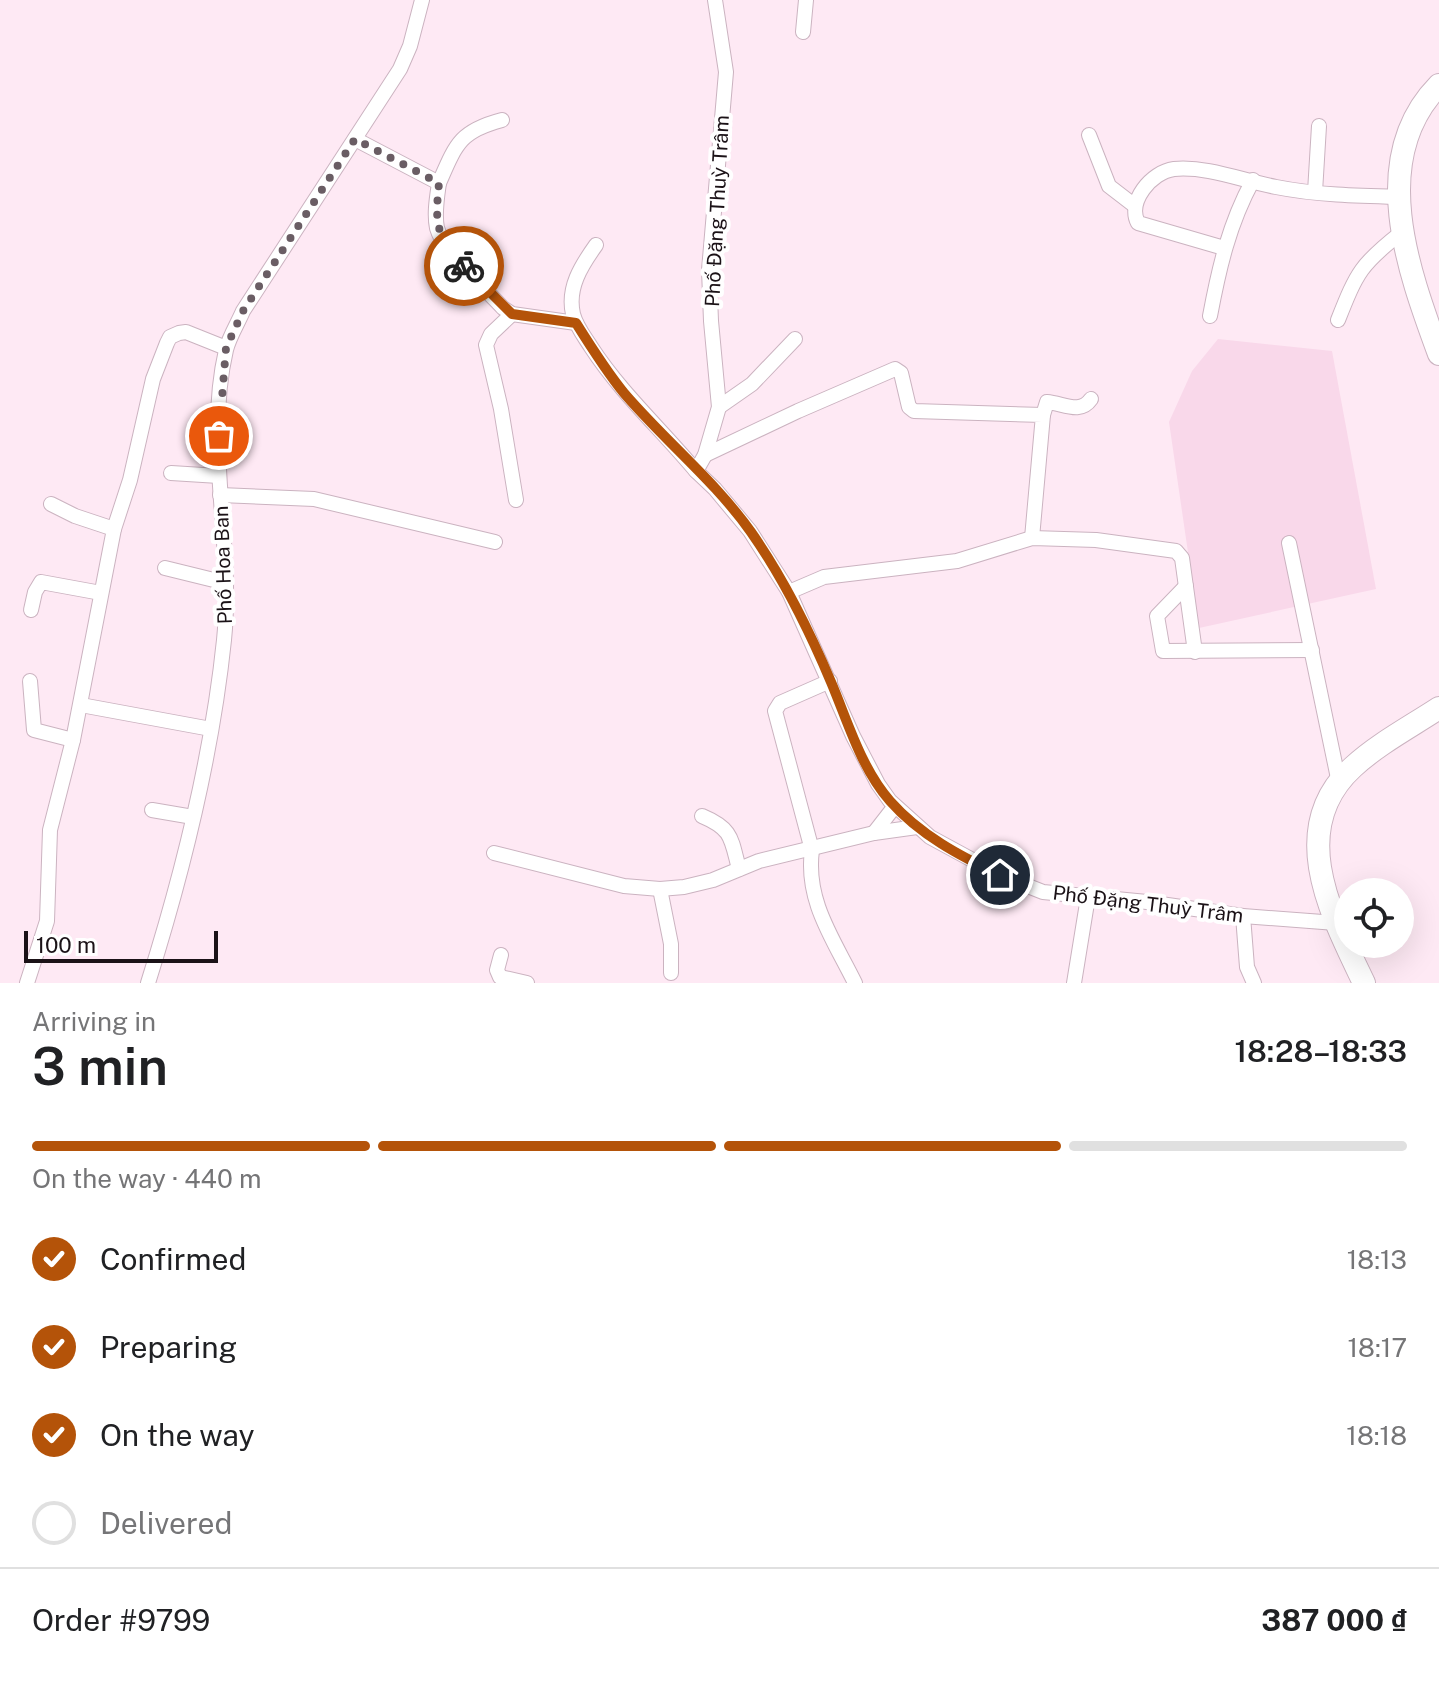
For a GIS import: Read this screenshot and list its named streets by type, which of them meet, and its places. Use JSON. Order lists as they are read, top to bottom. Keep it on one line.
{"streets":{"street":["Phố Đặng Thuỳ Trâm","Phố Hoa Ban"]},"scale_bar":"100 m","page":{"scale":"100 m","heading":["3 min","Arriving in","18:28–18:33"],"panel":["Order #9799","387 000 ₫"],"bar":"On the way · 440 m","list":[["Confirmed","18:13"],["Preparing","18:17"],["On the way","18:18"],"Delivered"]}}
